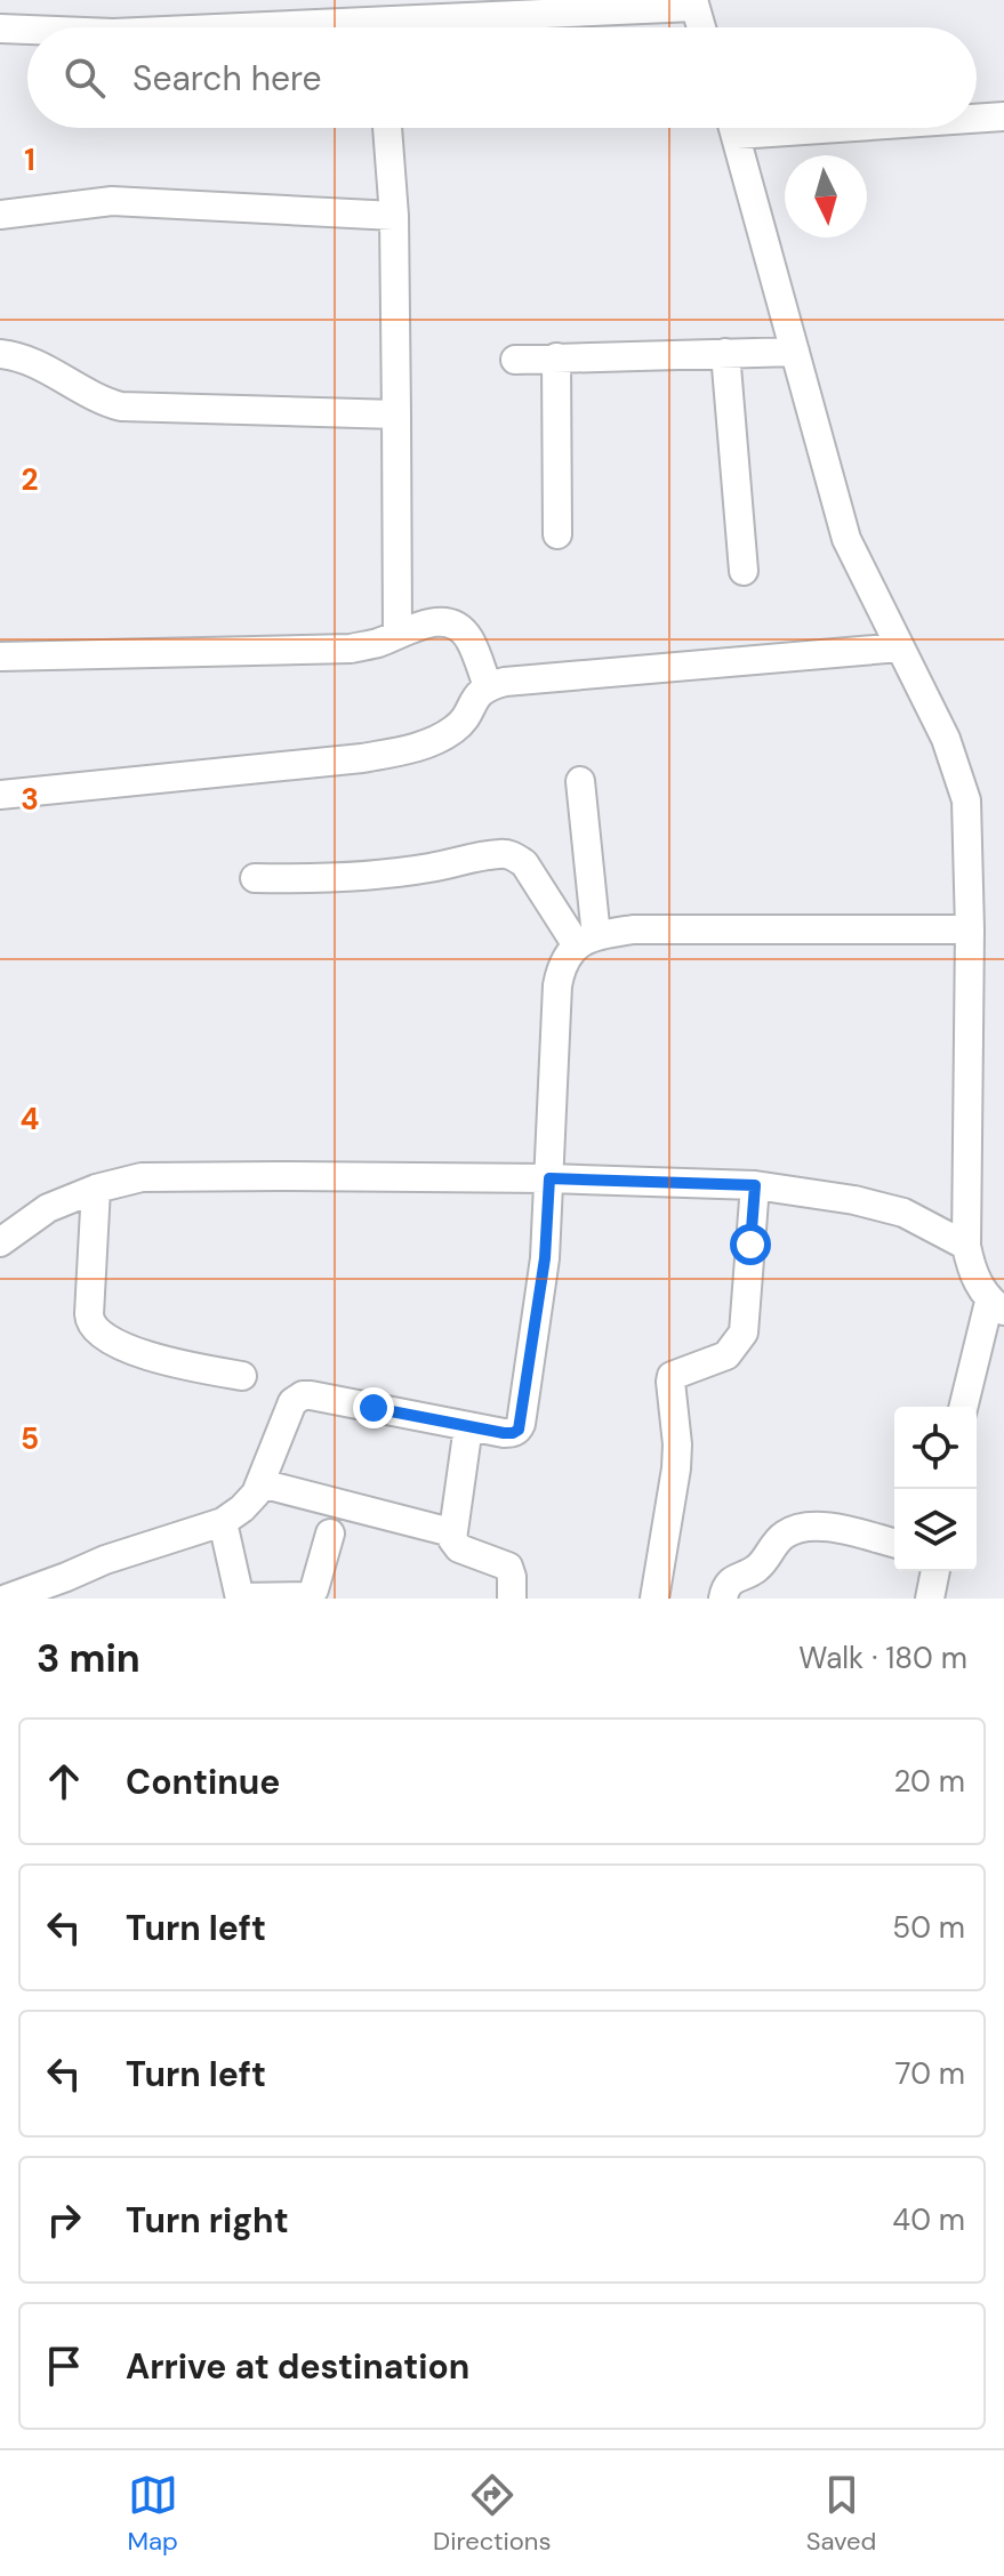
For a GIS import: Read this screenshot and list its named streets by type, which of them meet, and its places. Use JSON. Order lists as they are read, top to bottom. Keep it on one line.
{"north":"bottom","page":{"search":"Search here","heading":["3 min","Walk · 180 m"],"list":[["Continue","20 m"],["Turn left","50 m"],["Turn left","70 m"],["Turn right","40 m"],"Arrive at destination"],"nav":["Map","Directions","Saved"]},"grid":{"rows":["1","2","3","4","5"]}}
